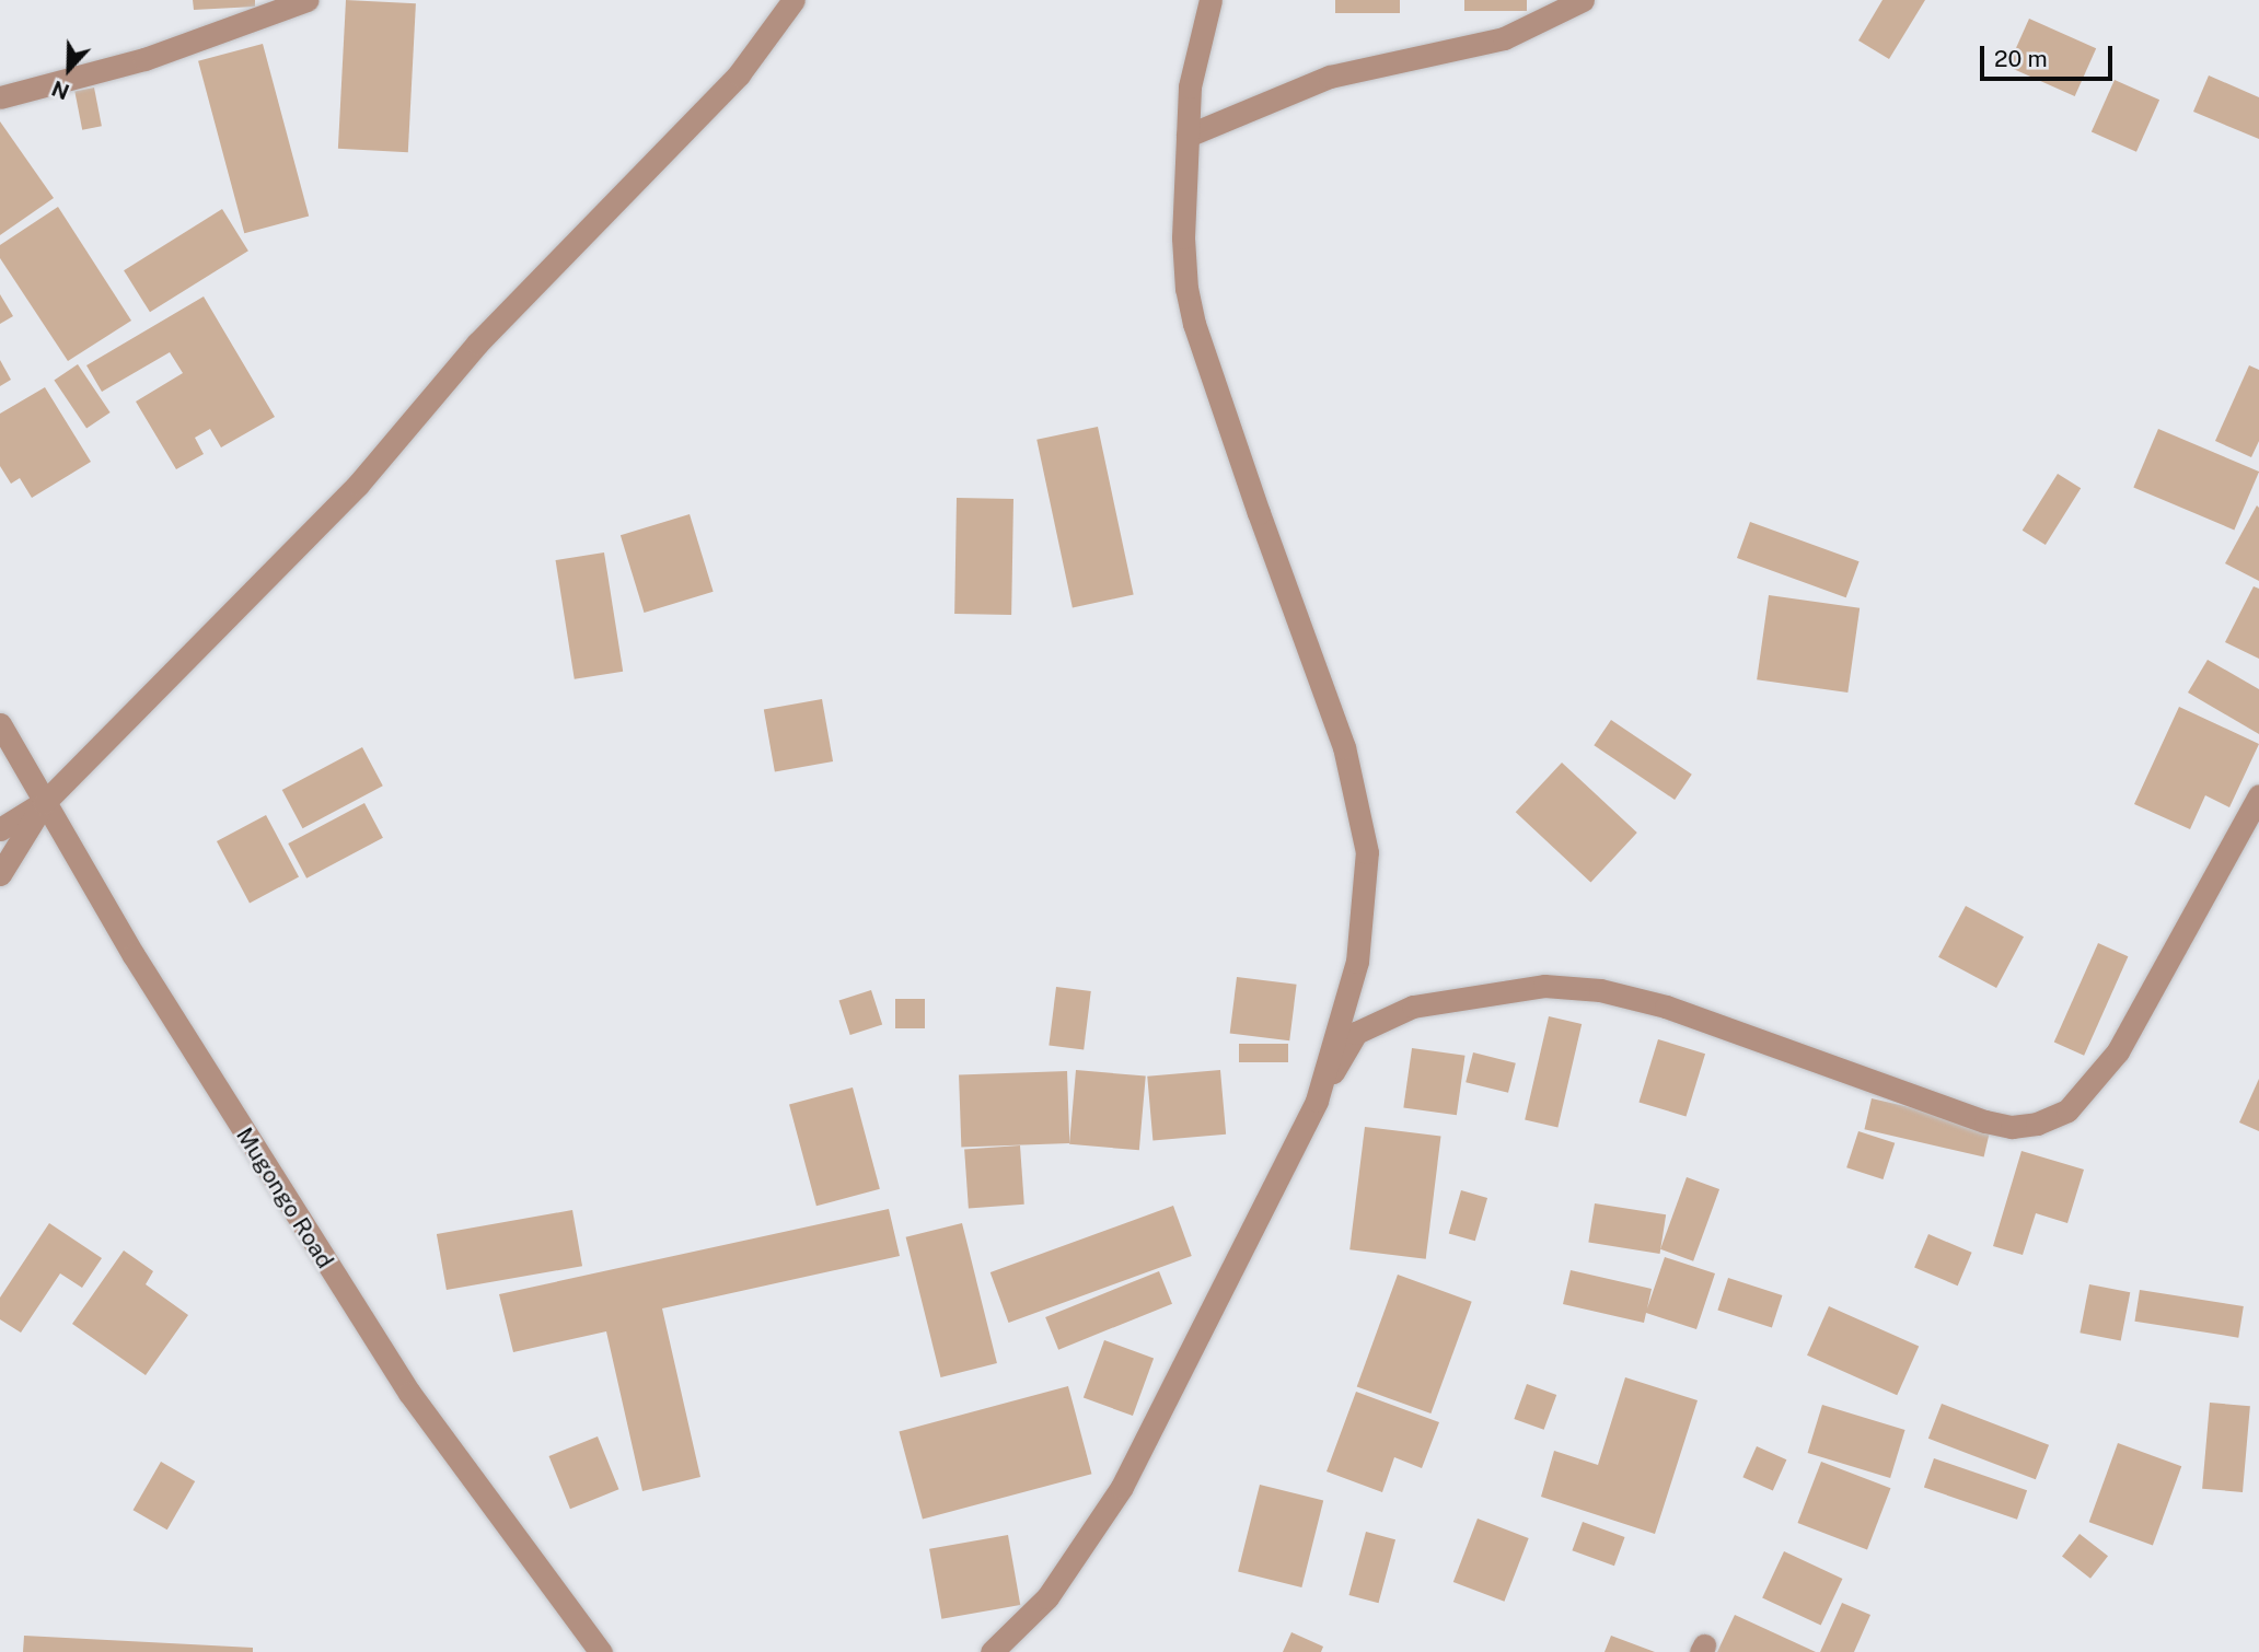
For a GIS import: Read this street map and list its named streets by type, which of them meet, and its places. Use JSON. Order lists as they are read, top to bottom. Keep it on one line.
{"streets":{"street":["Mugongo Road"]},"scale_bar":"20 m","north":"bottom"}
